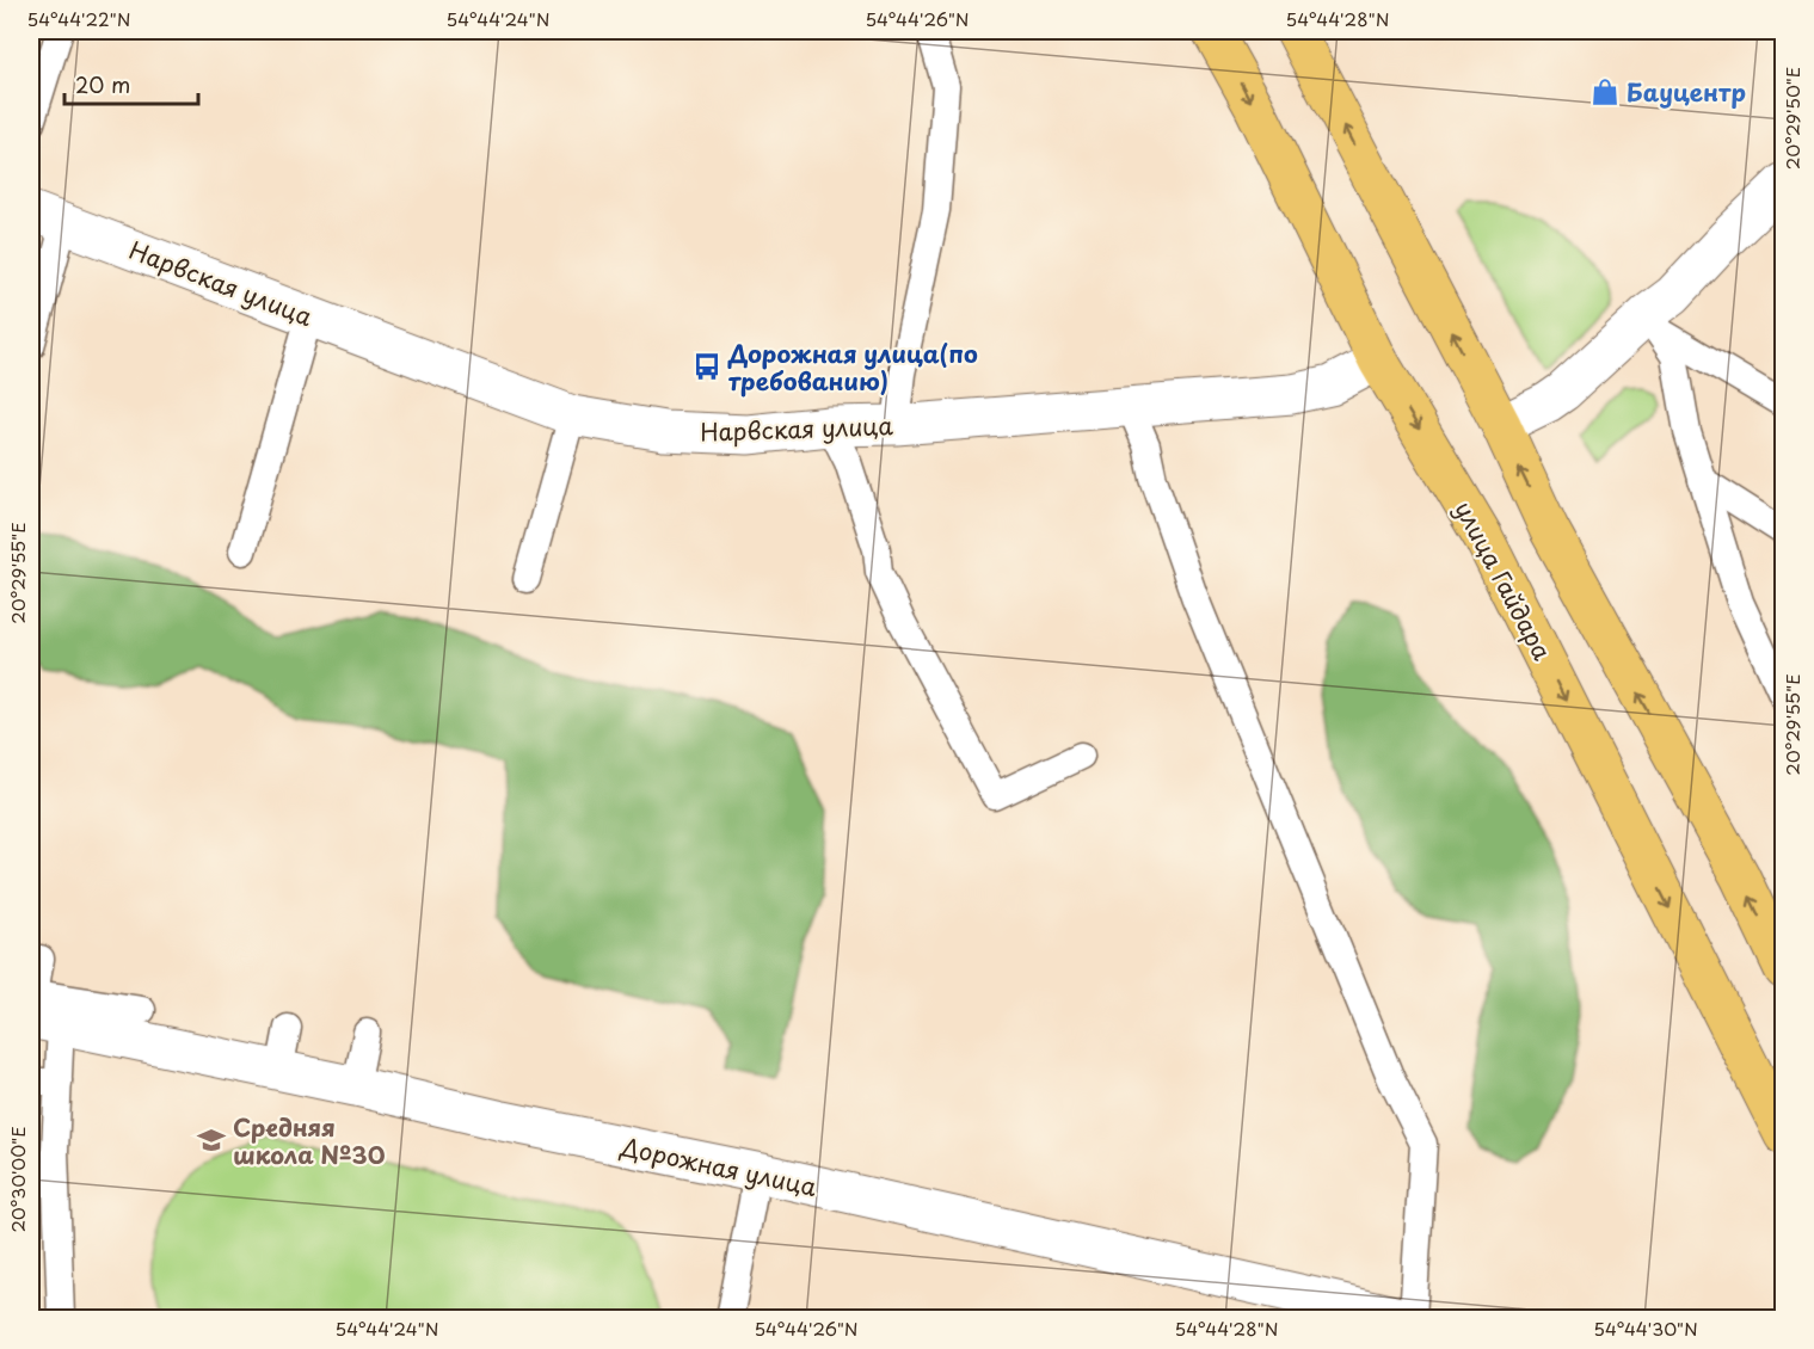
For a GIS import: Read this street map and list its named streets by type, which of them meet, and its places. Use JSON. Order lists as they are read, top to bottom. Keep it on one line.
{"streets":{"main road":["улица Гайдара"],"street":["Нарвская улица","Дорожная улица"]},"crossings":[["Нарвская улица","улица Гайдара"]],"places":{"shop":["Бауцентр"],"bus stop":["Дорожная улица(по требованию)"],"school or university":["Средняя школа №30"]},"scale_bar":"20 m","coordinates":["54°44'22\"N","54°44'24\"N","54°44'26\"N","54°44'28\"N","20°29'50\"E","20°29'55\"E","20°30'00\"E","54°44'30\"N"]}
